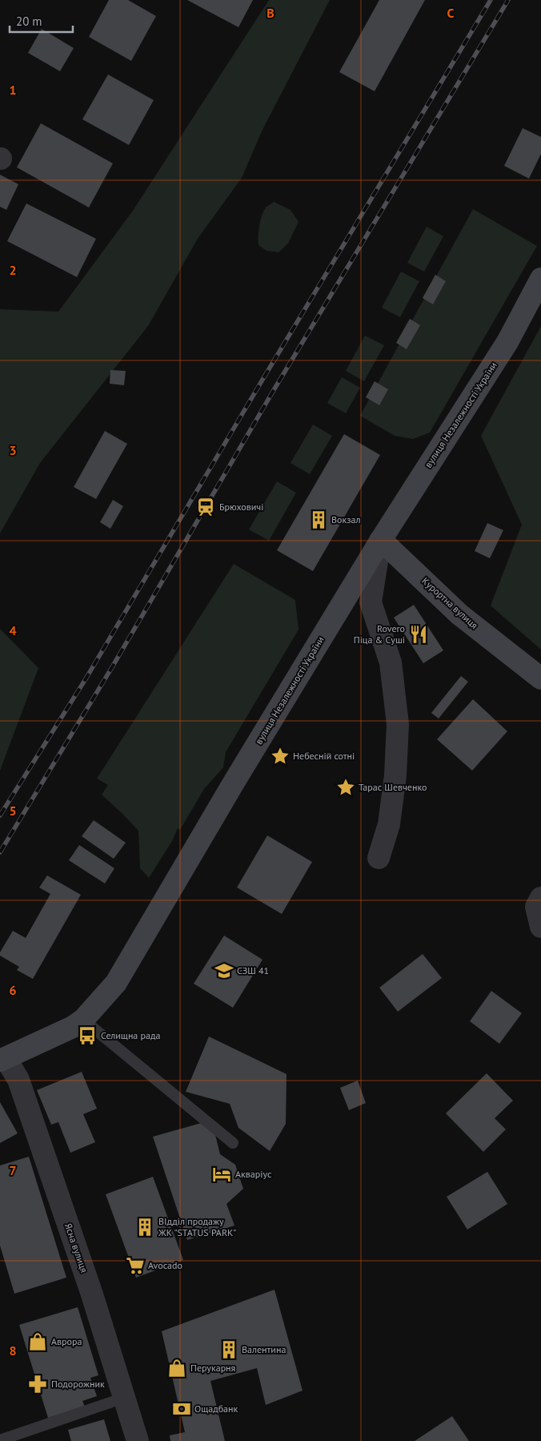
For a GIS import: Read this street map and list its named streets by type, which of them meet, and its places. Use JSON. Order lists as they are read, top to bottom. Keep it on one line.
{"streets":{"main road":["вулиця Незалежності України","Курортна вулиця"],"street":["Ясна вулиця"]},"crossings":[["вулиця Незалежності України","Курортна вулиця"],["вулиця Незалежності України","Ясна вулиця"]],"places":{"station":["Брюховичі"],"building":["Вокзал","ВІдділ продажу ЖК \"STATUS PARK\"","Валентина"],"restaurant":["Rovero Піца & Суші"],"place":["Небесній сотні","Тарас Шевченко"],"school or university":["СЗШ 41"],"bus stop":["Селищна рада"],"hotel":["Акваріус"],"supermarket":["Avocado"],"shop":["Аврора","Перукарня"],"pharmacy":["Подорожник"],"bank":["Ощадбанк"]},"scale_bar":"20 m","grid":{"columns":["B","C"],"rows":["1","2","3","4","5","6","7","8"]}}
